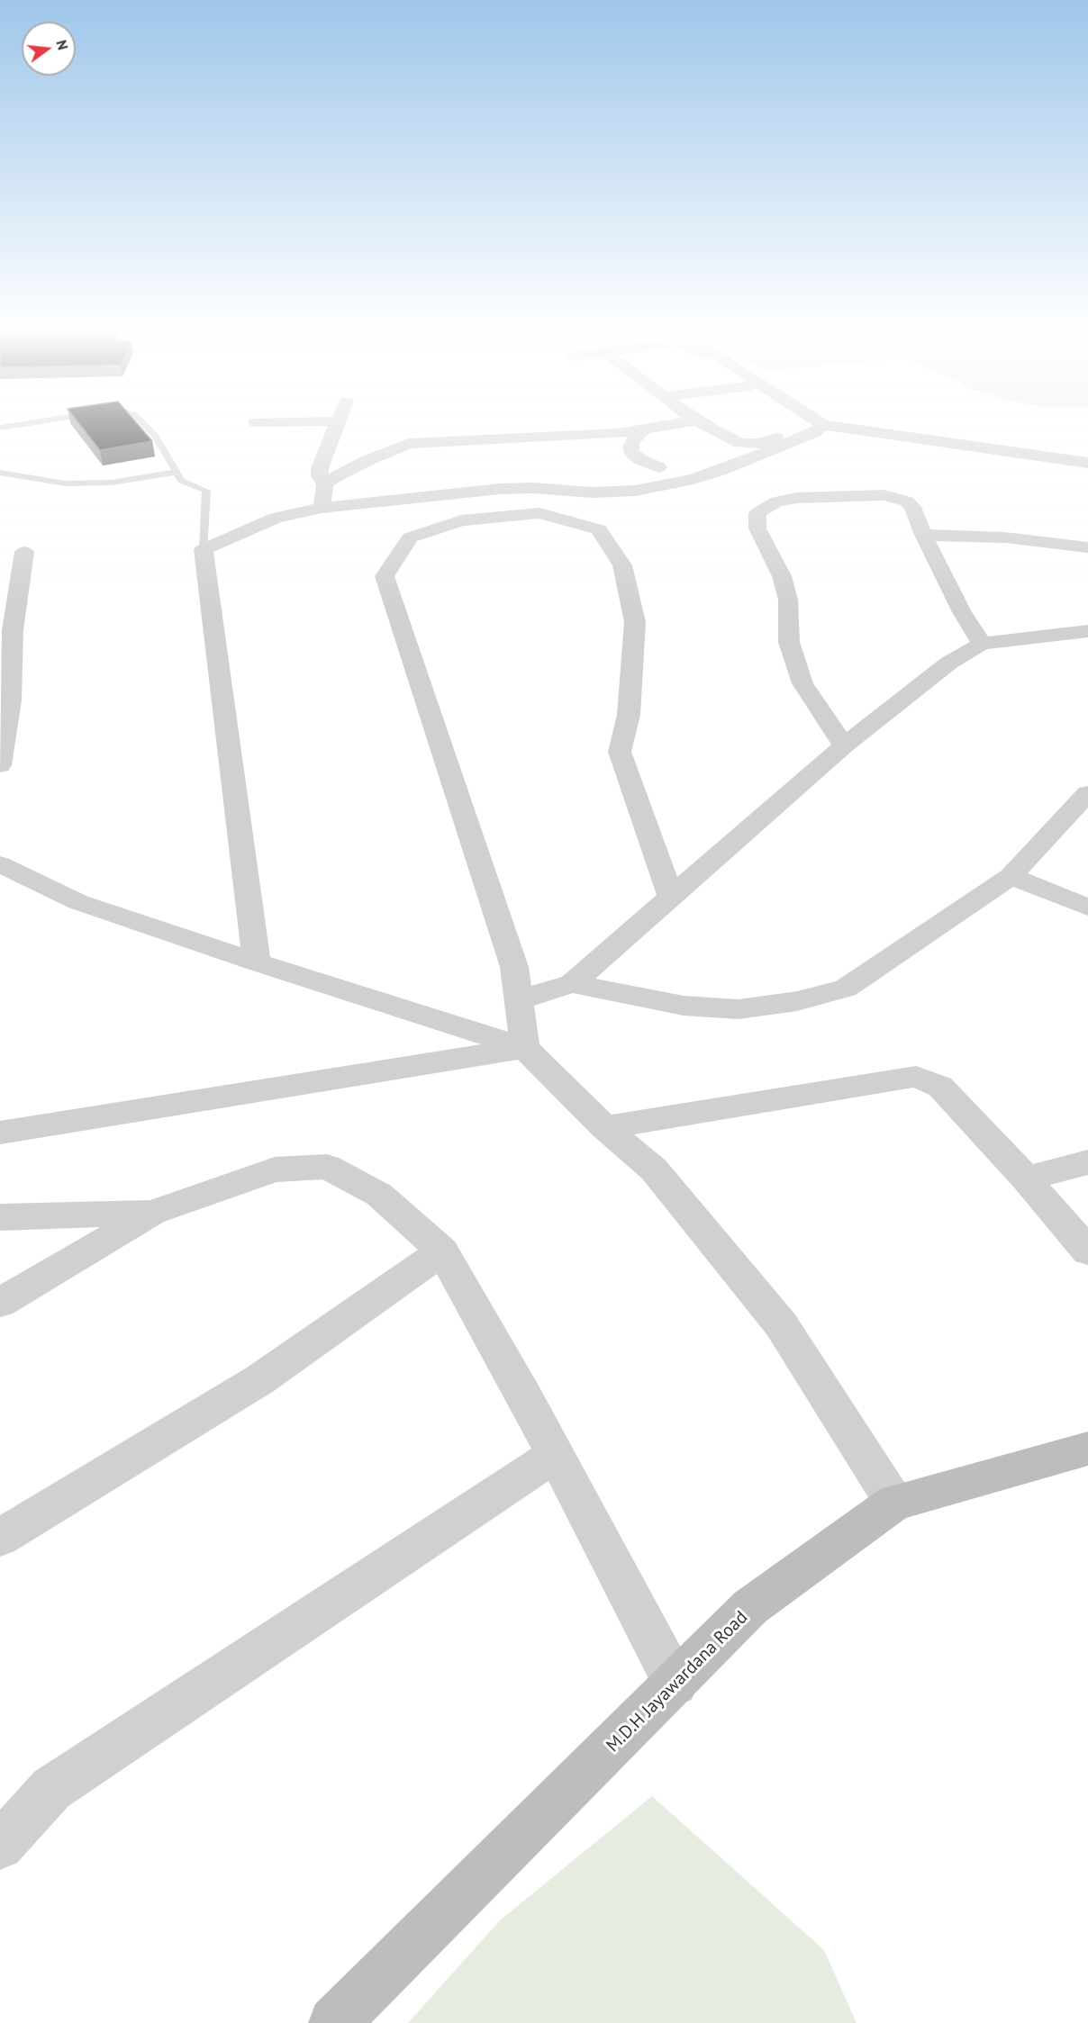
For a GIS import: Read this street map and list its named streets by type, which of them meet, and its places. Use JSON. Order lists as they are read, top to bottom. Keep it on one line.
{"streets":{"street":["M.D.H Jayawardana Road"]},"north":"right"}
